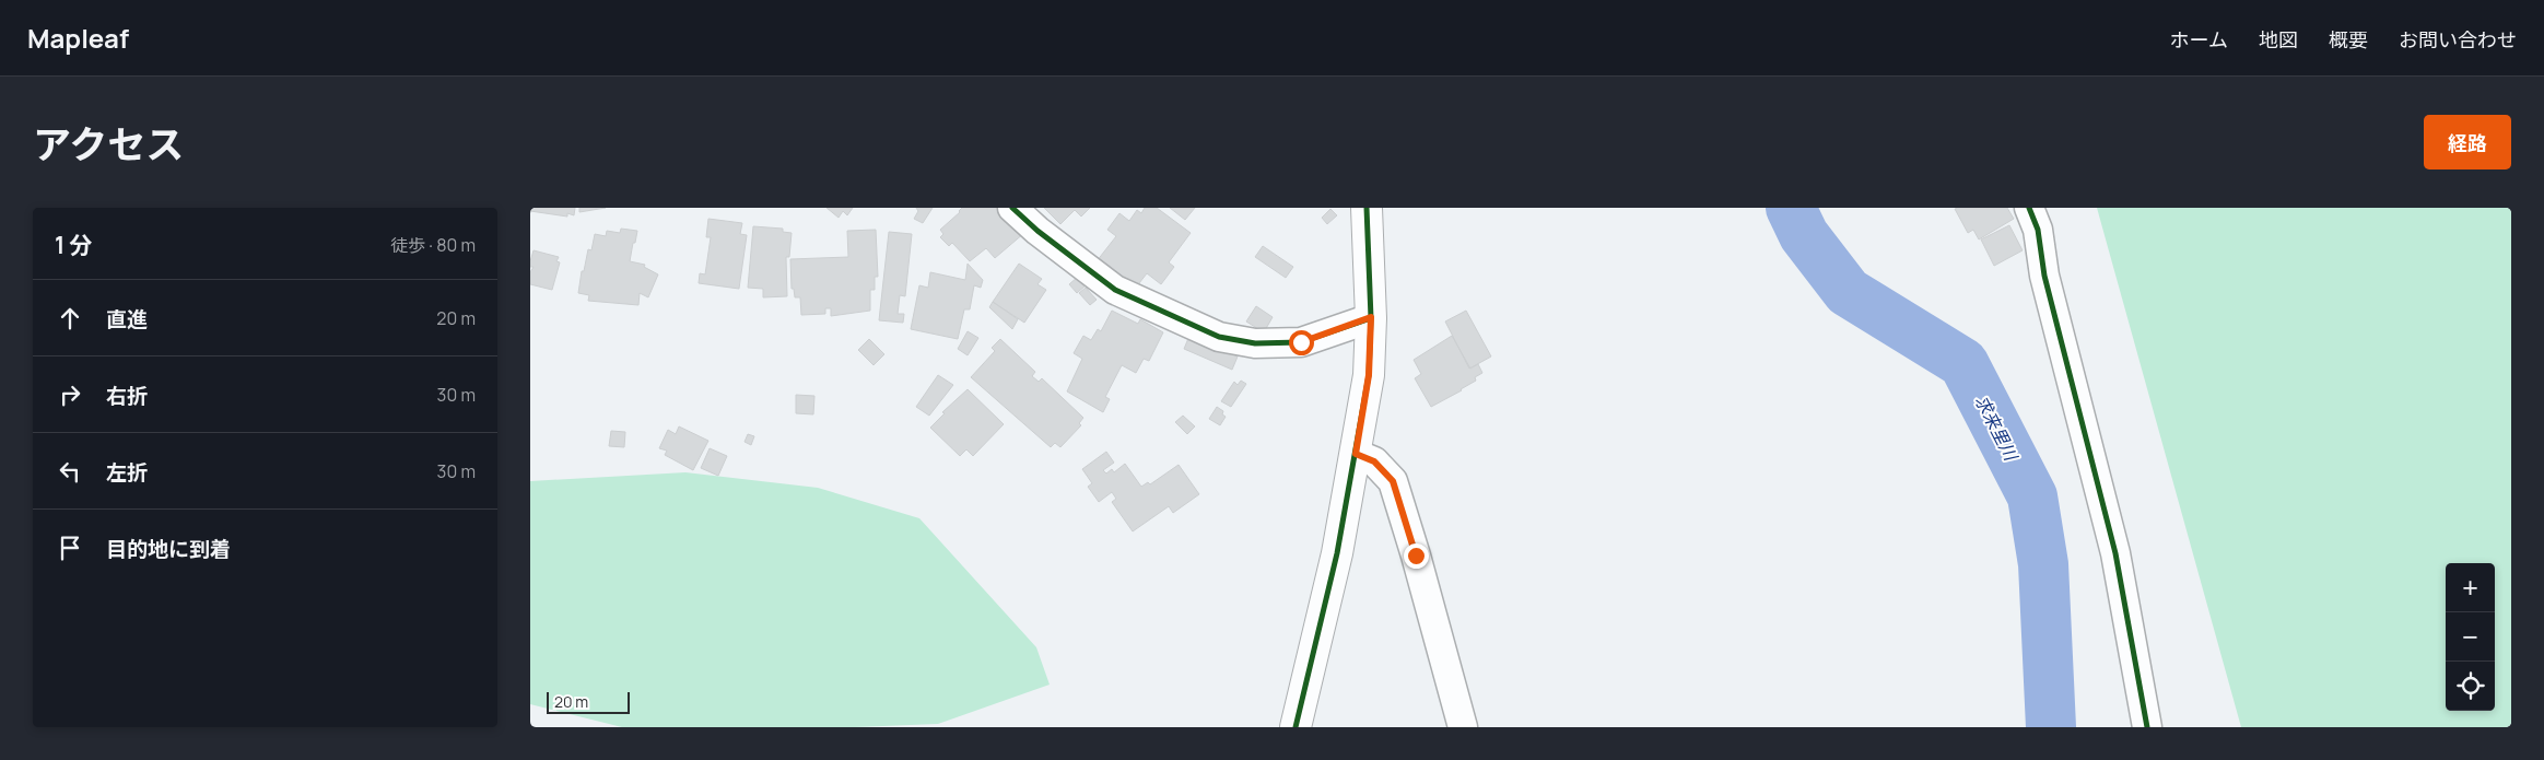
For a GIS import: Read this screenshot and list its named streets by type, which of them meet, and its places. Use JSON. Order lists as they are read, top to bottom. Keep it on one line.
{"water":["求来里川"],"scale_bar":"20 m","page":{"header":"Mapleaf","nav":["ホーム","地図","概要","お問い合わせ"],"title":"アクセス","buttons":"経路","heading":["1 分","徒歩 · 80 m"],"list":[["直進","20 m"],["右折","30 m"],["左折","30 m"],"目的地に到着"],"map_buttons":["+","−"],"scale":"20 m"}}
